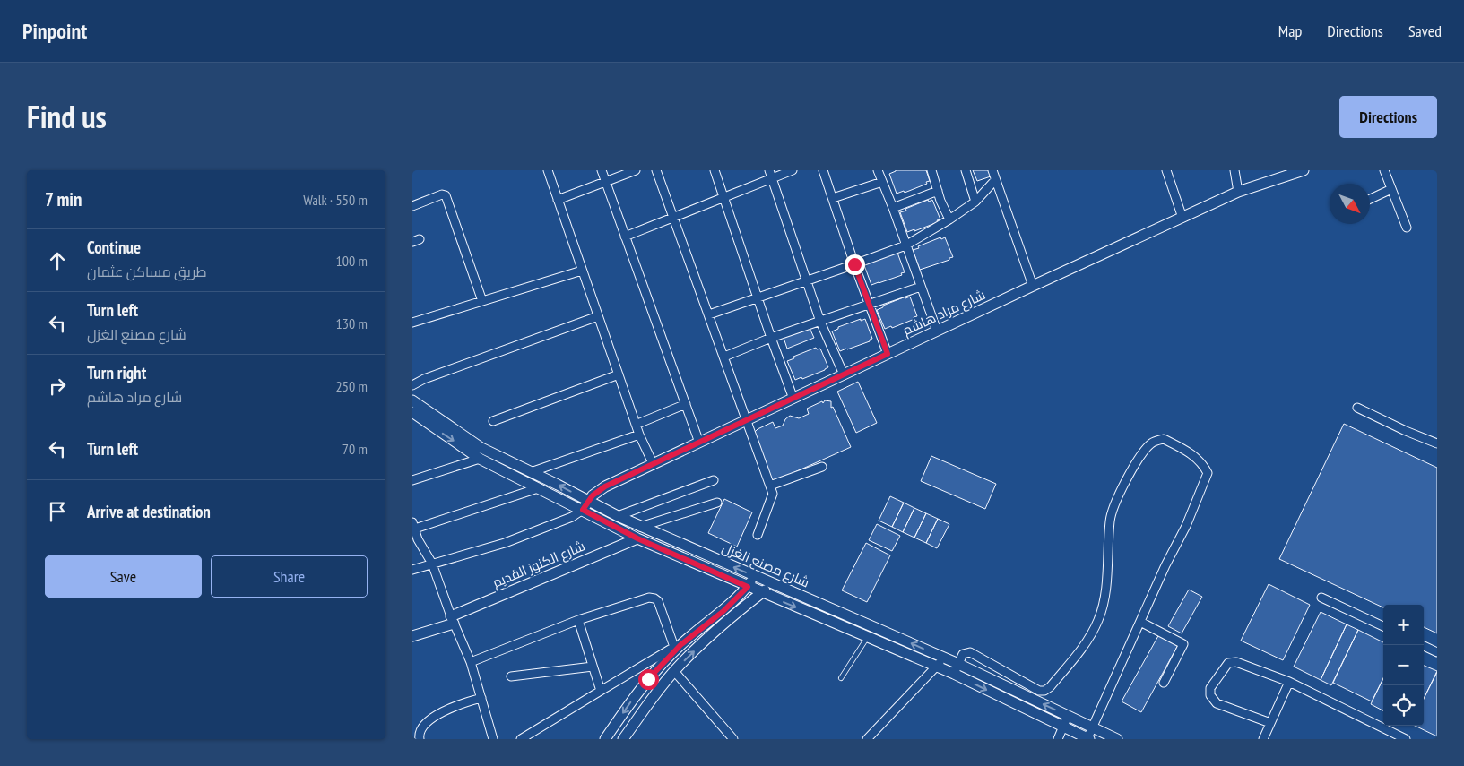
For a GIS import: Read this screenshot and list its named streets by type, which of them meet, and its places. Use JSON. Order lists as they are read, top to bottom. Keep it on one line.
{"streets":{"street":["شارع مراد هاشم","شارع الكنوز القديم","شارع مصنع الغزل"]},"crossings":[["شارع مراد هاشم","شارع مصنع الغزل"],["شارع الكنوز القديم","شارع مصنع الغزل"]],"north":"bottom right","page":{"header":"Pinpoint","nav":["Map","Directions","Saved"],"title":"Find us","buttons":["Directions",["Save","Share"]],"heading":["7 min","Walk · 550 m"],"list":[["Continue","طريق مساكن عثمان","100 m"],["Turn left","شارع مصنع الغزل","130 m"],["Turn right","شارع مراد هاشم","250 m"],["Turn left","70 m"],"Arrive at destination"],"map_buttons":["+","−"]}}
